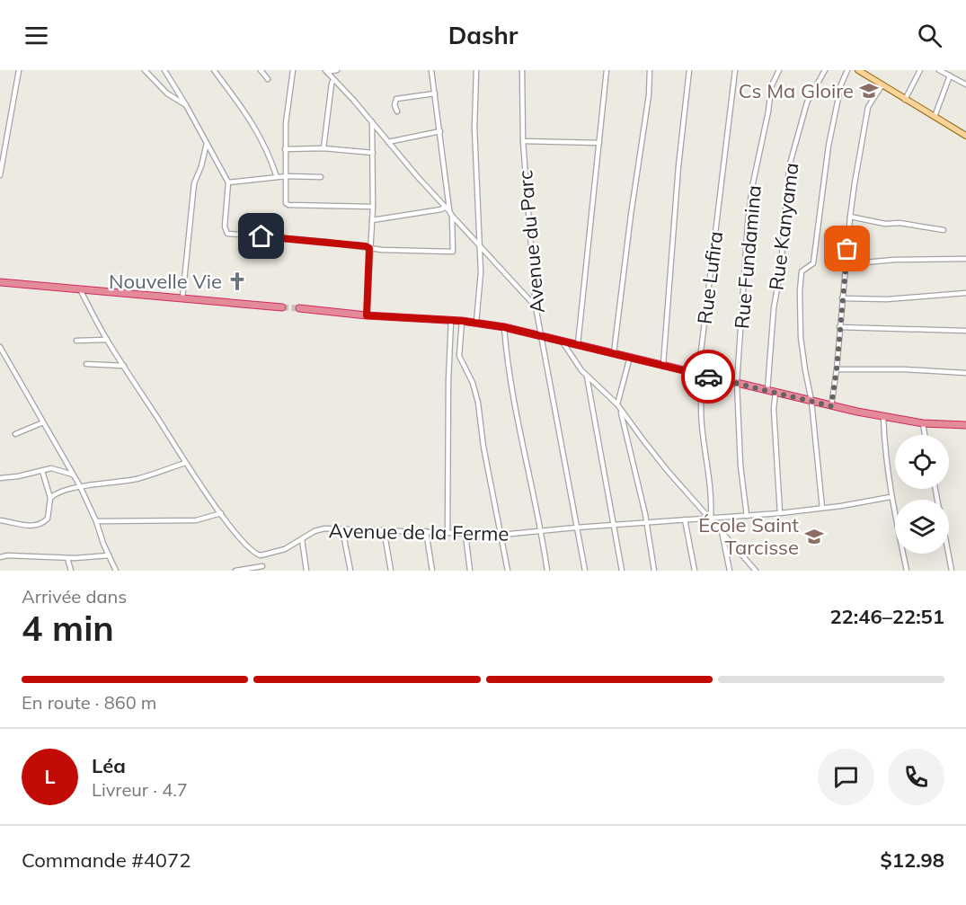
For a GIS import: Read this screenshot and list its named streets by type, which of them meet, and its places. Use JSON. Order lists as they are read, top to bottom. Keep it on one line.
{"streets":{"street":["Rue Kanyama","Avenue du Parc","Rue Fundamina","Rue Lufira","Avenue de la Ferme"]},"crossings":[["Avenue du Parc","Avenue de la Ferme"],["Rue Fundamina","Avenue de la Ferme"],["Rue Lufira","Avenue de la Ferme"]],"places":{"school or university":["Cs Ma Gloire","École Saint Tarcisse"],"church":["Nouvelle Vie"]},"page":{"header":"Dashr","heading":["4 min","Arrivée dans","22:46–22:51"],"panel":["Léa","Livreur · 4.7","Commande #4072","$12.98"],"bar":"En route · 860 m","round":"L"}}
